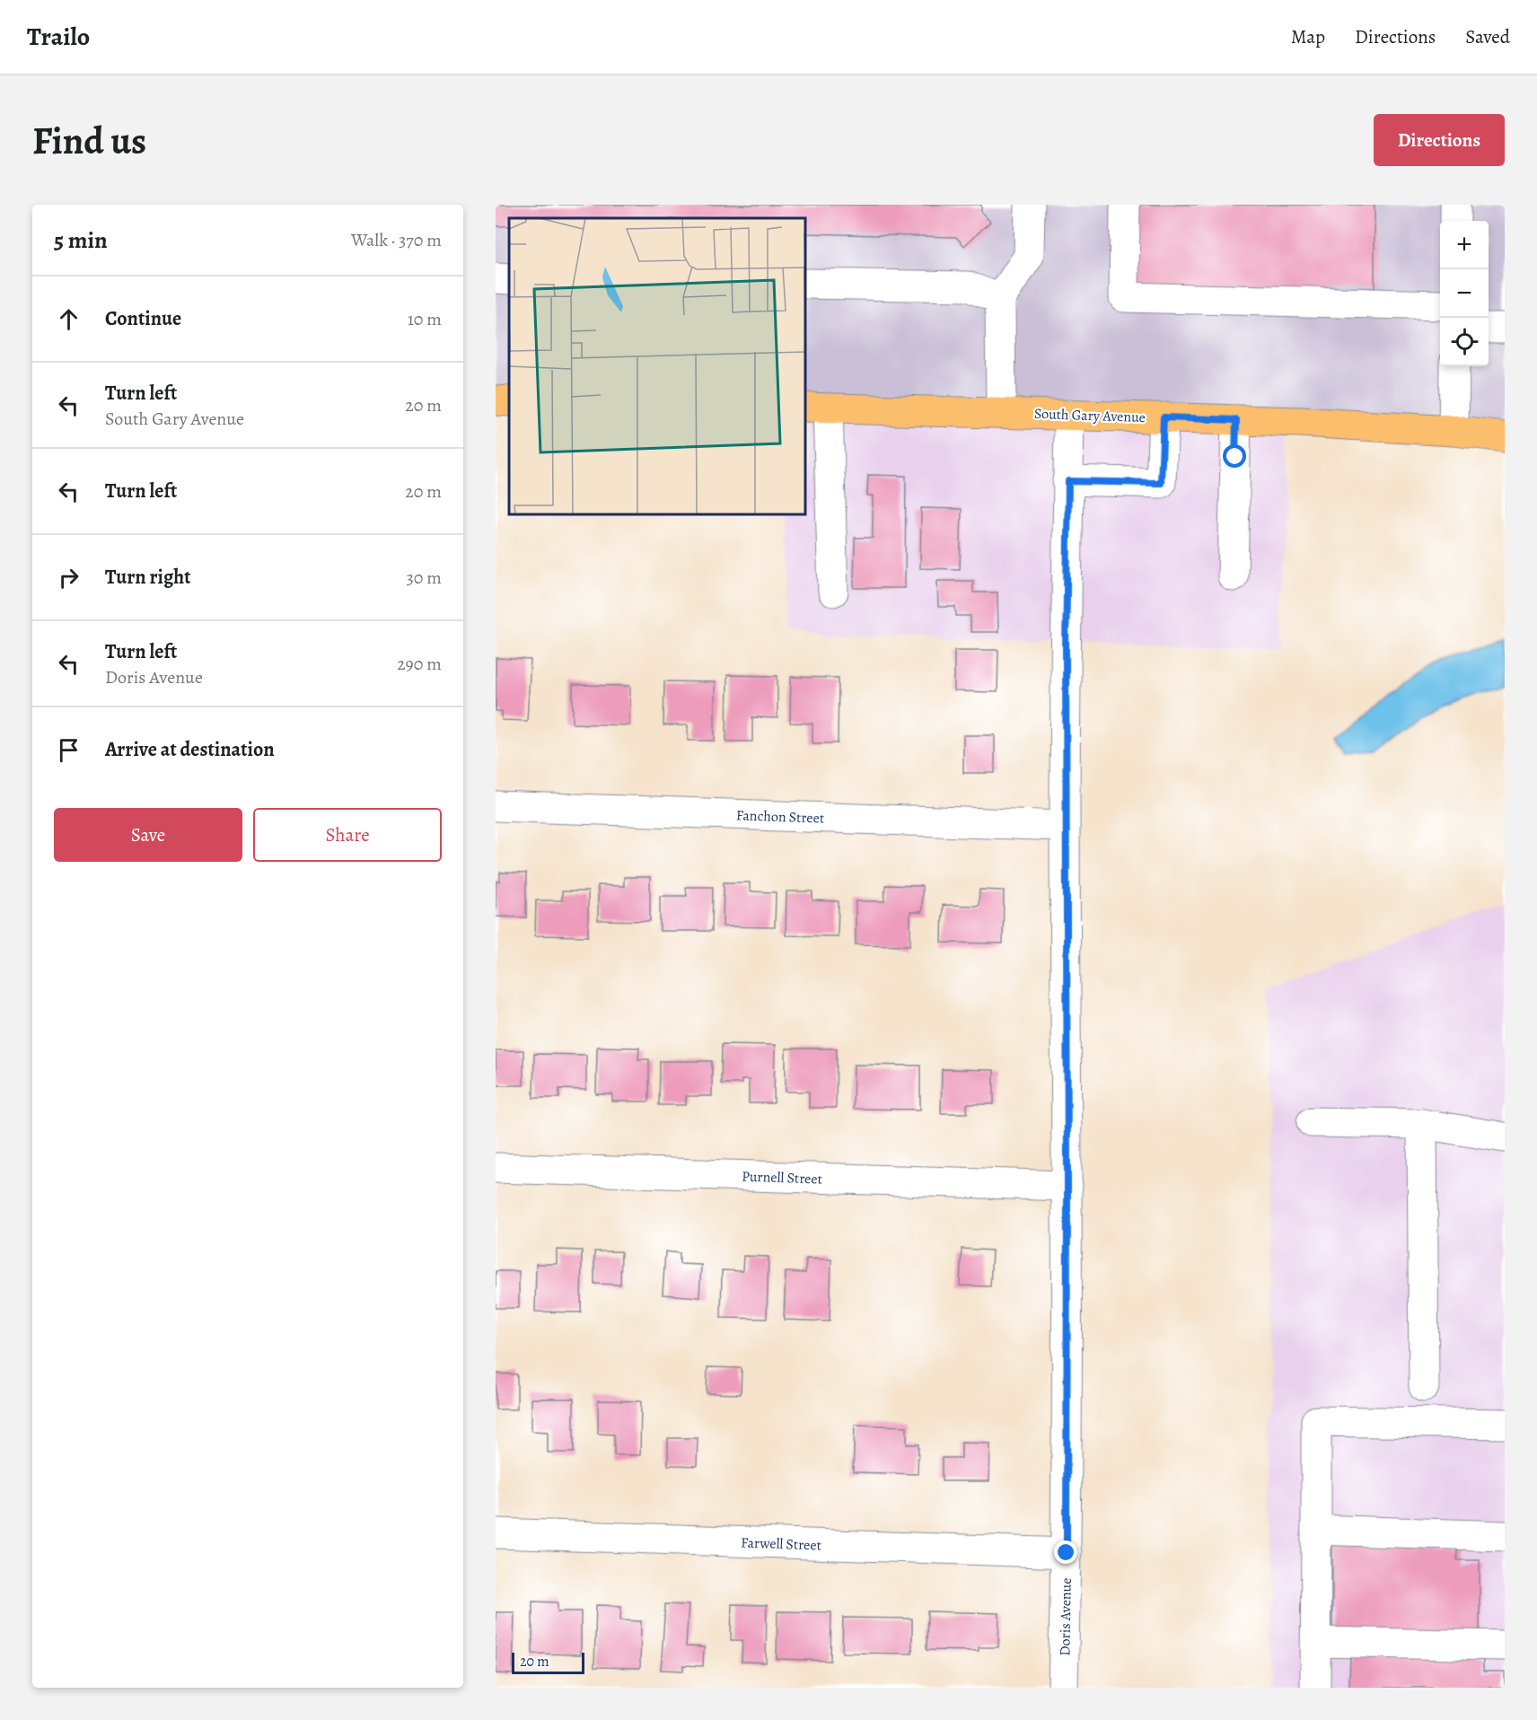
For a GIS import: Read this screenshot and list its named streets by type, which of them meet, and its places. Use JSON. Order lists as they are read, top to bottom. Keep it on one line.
{"streets":{"main road":["South Gary Avenue"],"street":["Fanchon Street","Purnell Street","Farwell Street","Doris Avenue"]},"crossings":[["South Gary Avenue","Doris Avenue"],["Fanchon Street","Doris Avenue"],["Purnell Street","Doris Avenue"],["Farwell Street","Doris Avenue"]],"scale_bar":"20 m","page":{"header":"Trailo","nav":["Map","Directions","Saved"],"buttons":["Directions",["Save","Share"]],"title":"Find us","heading":["5 min","Walk · 370 m"],"map_buttons":["+","−"],"list":[["Continue","10 m"],["Turn left","South Gary Avenue","20 m"],["Turn left","20 m"],["Turn right","30 m"],["Turn left","Doris Avenue","290 m"],"Arrive at destination"],"scale":"20 m"}}
